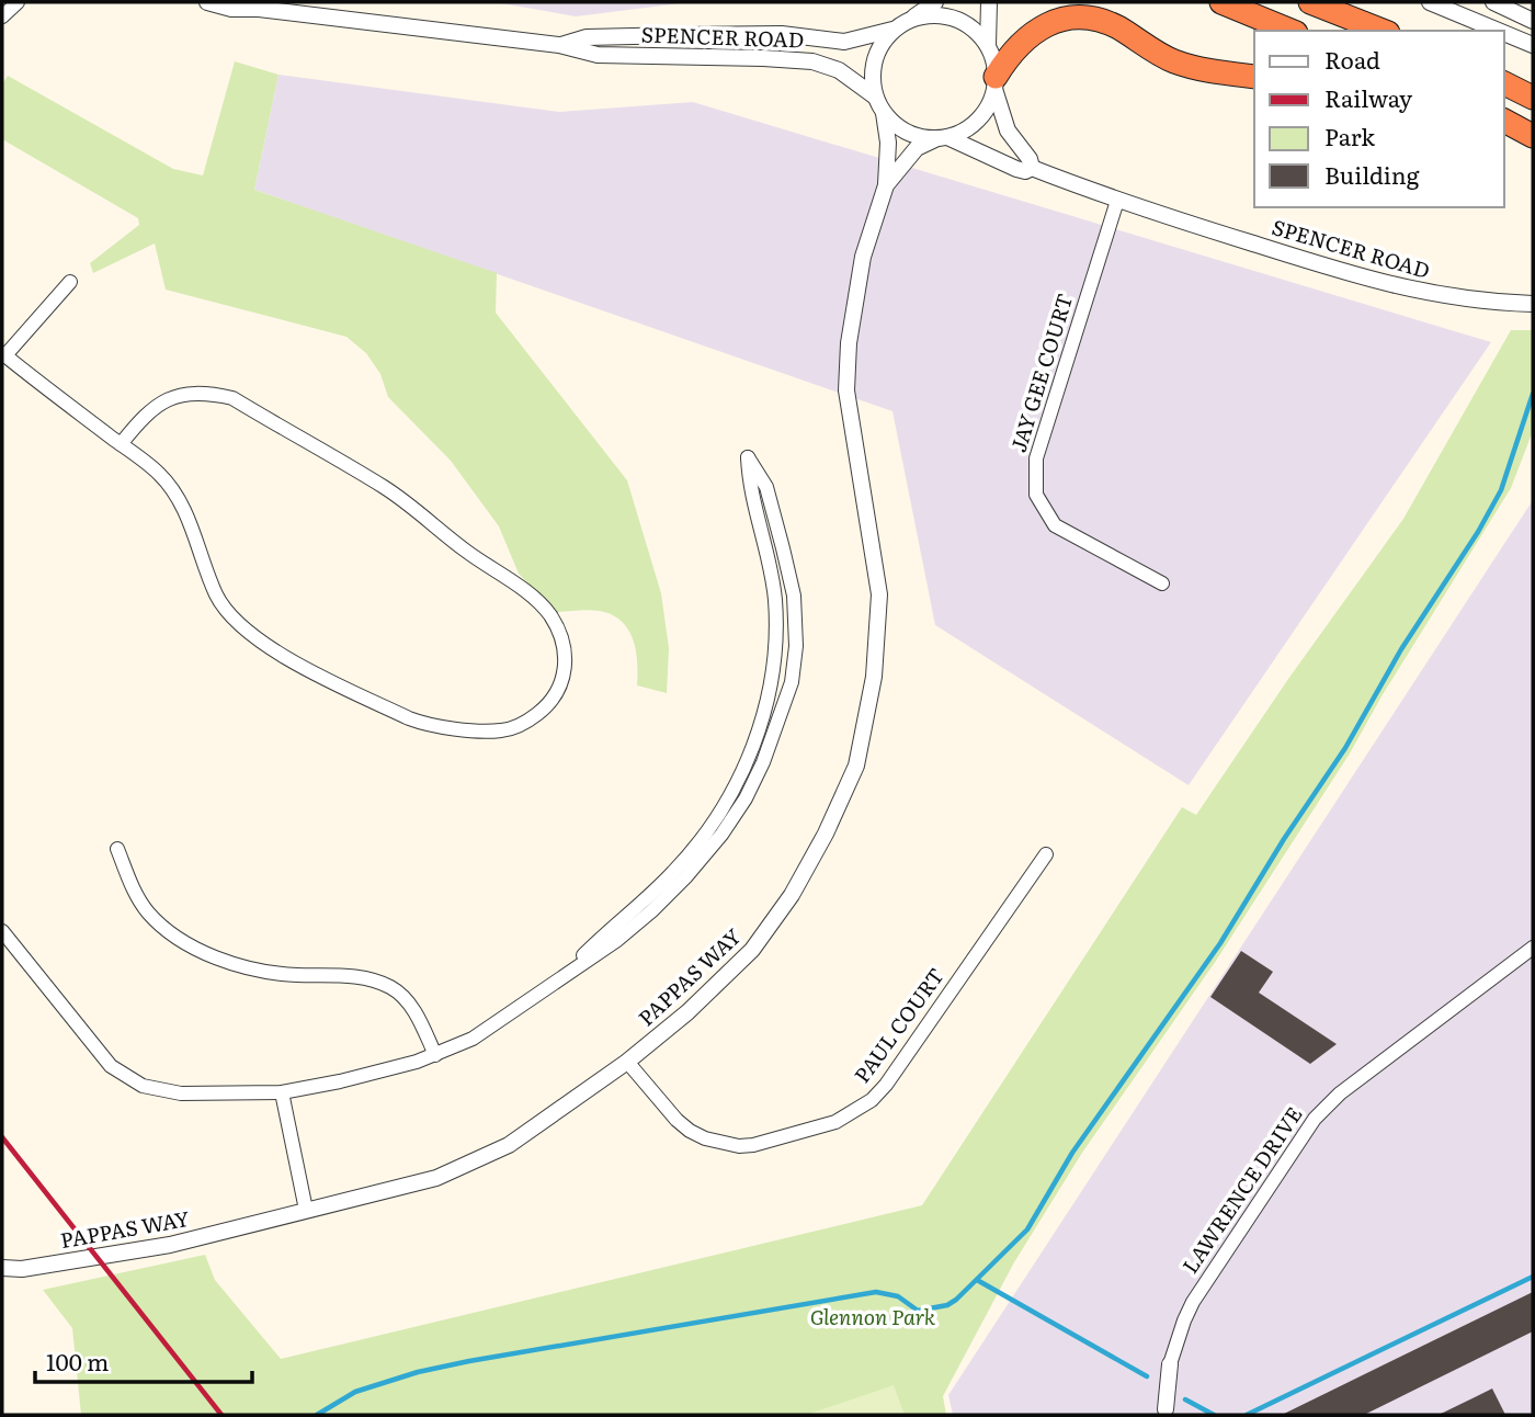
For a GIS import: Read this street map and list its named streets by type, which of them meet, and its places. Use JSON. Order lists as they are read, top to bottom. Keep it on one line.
{"streets":{"street":["SPENCER ROAD","JAY GEE COURT","PAPPAS WAY","PAUL COURT","LAWRENCE DRIVE"]},"crossings":[["SPENCER ROAD","JAY GEE COURT"],["SPENCER ROAD","PAPPAS WAY"],["PAPPAS WAY","PAUL COURT"]],"parks":["Glennon Park"],"legend":["Road","Railway","Park","Building"],"scale_bar":"100 m"}
